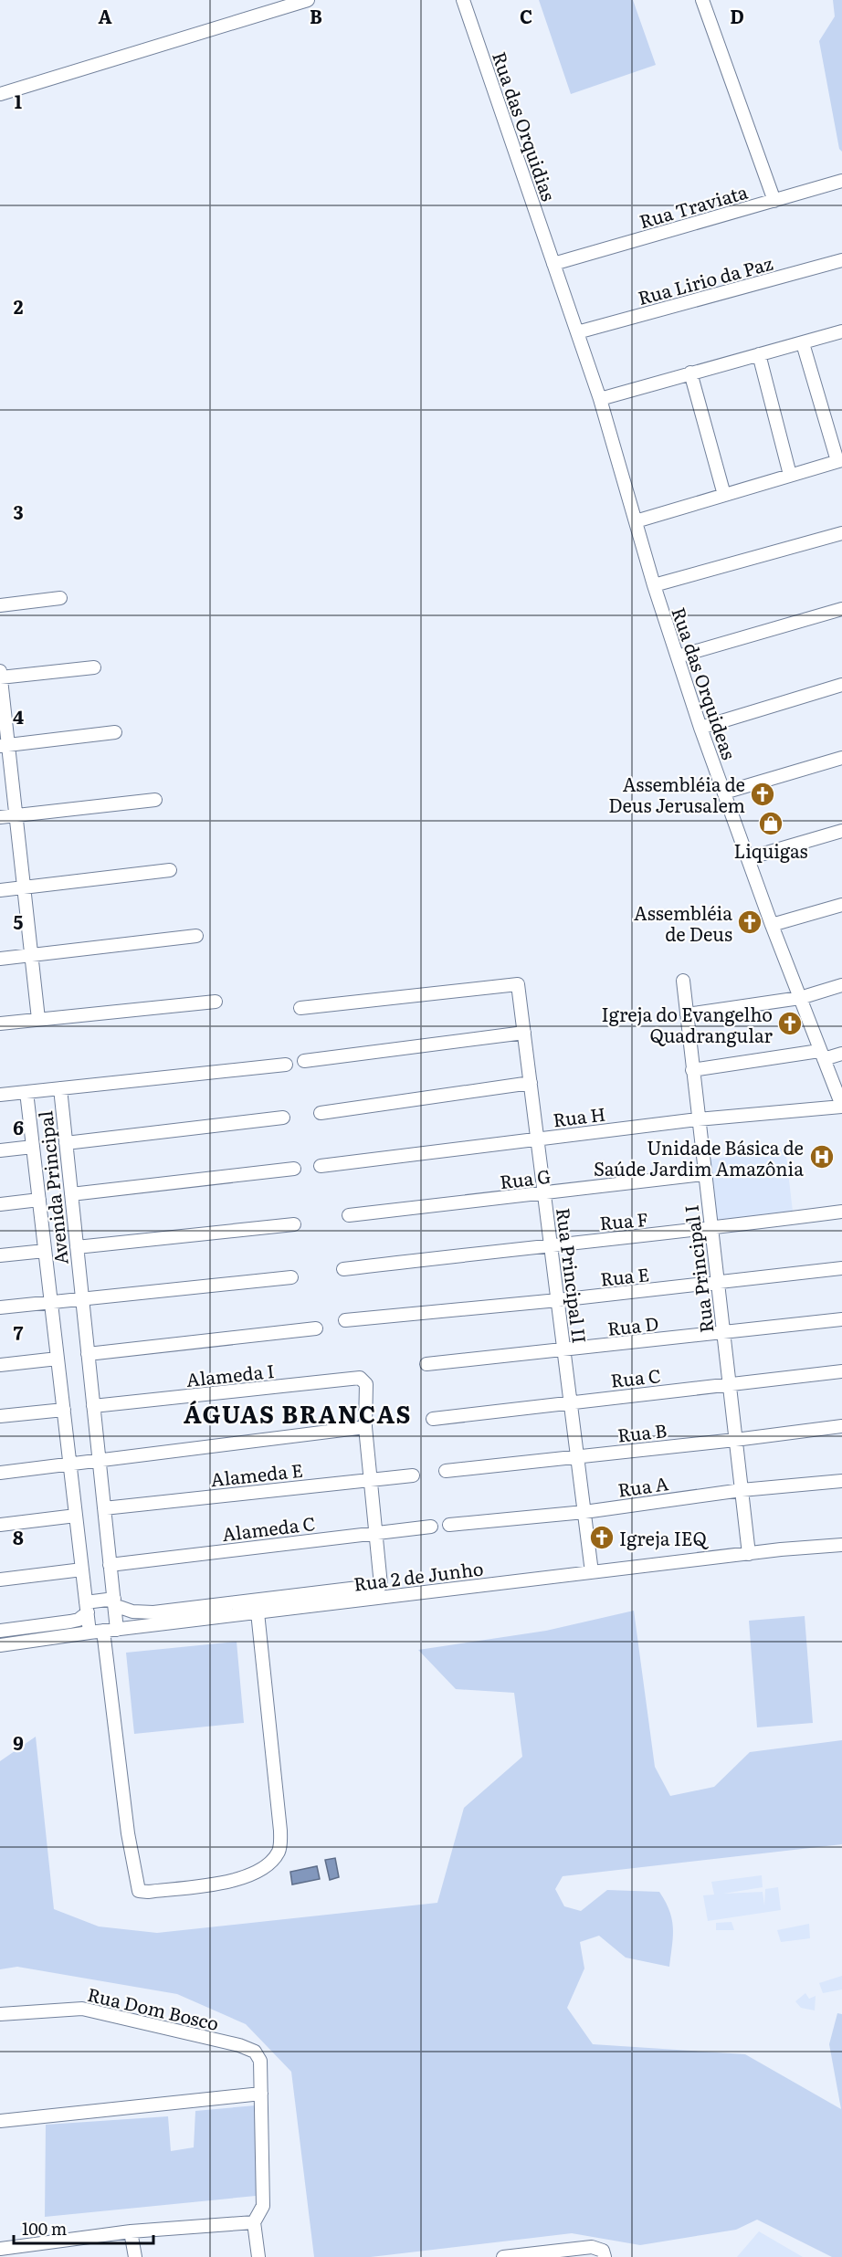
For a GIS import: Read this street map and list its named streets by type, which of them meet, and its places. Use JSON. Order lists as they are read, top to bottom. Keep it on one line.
{"streets":{"street":["Rua das Orquidias","Rua Traviata","Rua Lirio da Paz","Rua das Orquideas","Rua H","Rua G","Avenida Principal","Rua F","Rua Principal I","Rua Principal II","Rua E","Rua D","Alameda I","Rua C","Rua B","Alameda E","Rua A","Alameda C","Rua 2 de Junho","Rua Dom Bosco"]},"crossings":[["Rua das Orquidias","Rua Traviata"],["Rua das Orquidias","Rua das Orquideas"],["Rua Traviata","Rua das Orquideas"],["Rua Lirio da Paz","Rua das Orquideas"],["Rua das Orquideas","Rua H"],["Rua H","Rua Principal I"],["Rua H","Rua Principal II"],["Rua G","Rua Principal I"],["Rua G","Rua Principal II"],["Avenida Principal","Alameda I"],["Avenida Principal","Alameda E"],["Avenida Principal","Alameda C"],["Avenida Principal","Rua 2 de Junho"],["Rua F","Rua Principal I"],["Rua F","Rua Principal II"],["Rua Principal I","Rua E"],["Rua Principal I","Rua D"],["Rua Principal I","Rua C"],["Rua Principal I","Rua B"],["Rua Principal I","Rua A"],["Rua Principal I","Rua 2 de Junho"],["Rua Principal II","Rua E"],["Rua Principal II","Rua D"],["Rua Principal II","Rua C"],["Rua Principal II","Rua B"],["Rua Principal II","Rua A"],["Rua Principal II","Rua 2 de Junho"]],"districts":["ÁGUAS BRANCAS"],"places":{"church":["Assembléia de Deus Jerusalem","Assembléia de Deus","Igreja do Evangelho Quadrangular","Igreja IEQ"],"shop":["Liquigas"],"hospital":["Unidade Básica de Saúde Jardim Amazônia"]},"scale_bar":"100 m","grid":{"columns":["A","B","C","D"],"rows":["1","2","3","4","5","6","7","8","9"]}}
